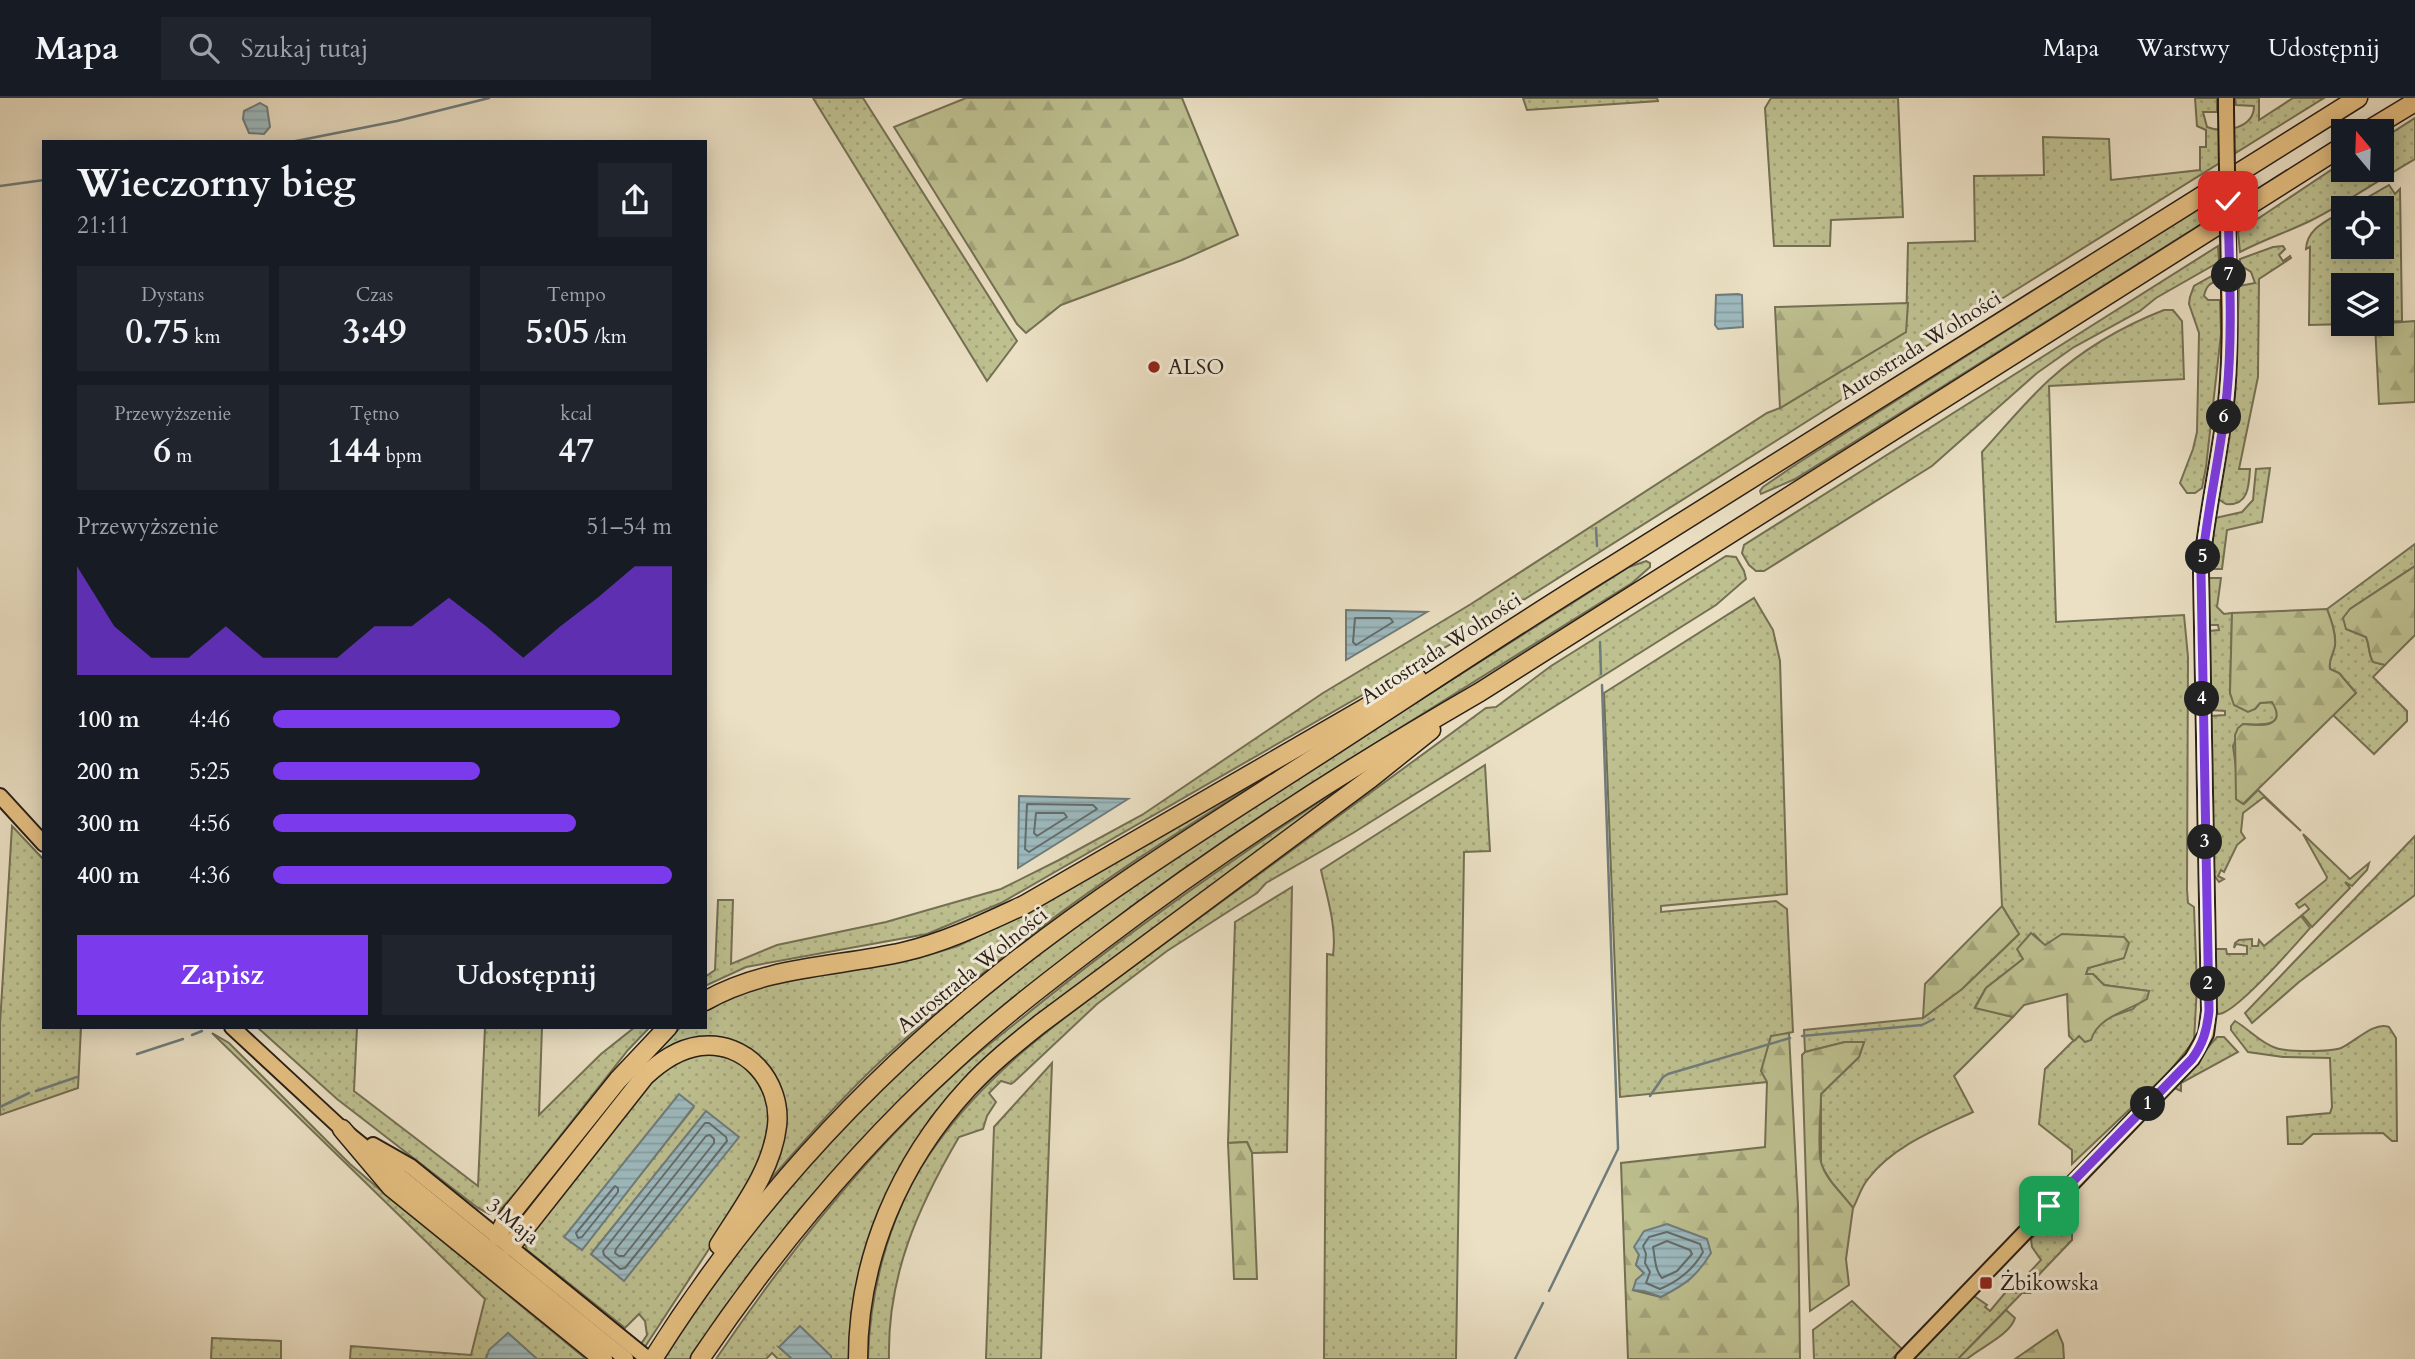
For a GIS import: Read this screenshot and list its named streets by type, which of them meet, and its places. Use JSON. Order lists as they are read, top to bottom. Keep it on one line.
{"streets":{"highway":["Autostrada Wolności"],"main road":["3 Maja"]},"crossings":[["Autostrada Wolności","3 Maja"]],"places":{"other":["ALSO"],"transit":["Żbikowska"]},"north":"top","page":{"header":"Mapa","search":"Szukaj tutaj","nav":["Mapa","Warstwy","Udostępnij"],"heading":["Wieczorny bieg","21:11"],"pins":["7","6","5","4","3","2","1"],"stats":[["Dystans","0.75 km"],["Czas","3:49"],["Tempo","5:05 /km"],["Przewyższenie","6 m"],["Tętno","144 bpm"],["kcal","47"]],"chart":["Przewyższenie","51–54 m"],"list":[{"name":"100 m","note":"4:46"},{"name":"200 m","note":"5:25"},{"name":"300 m","note":"4:56"},{"name":"400 m","note":"4:36"}],"buttons":["Zapisz","Udostępnij"]}}
